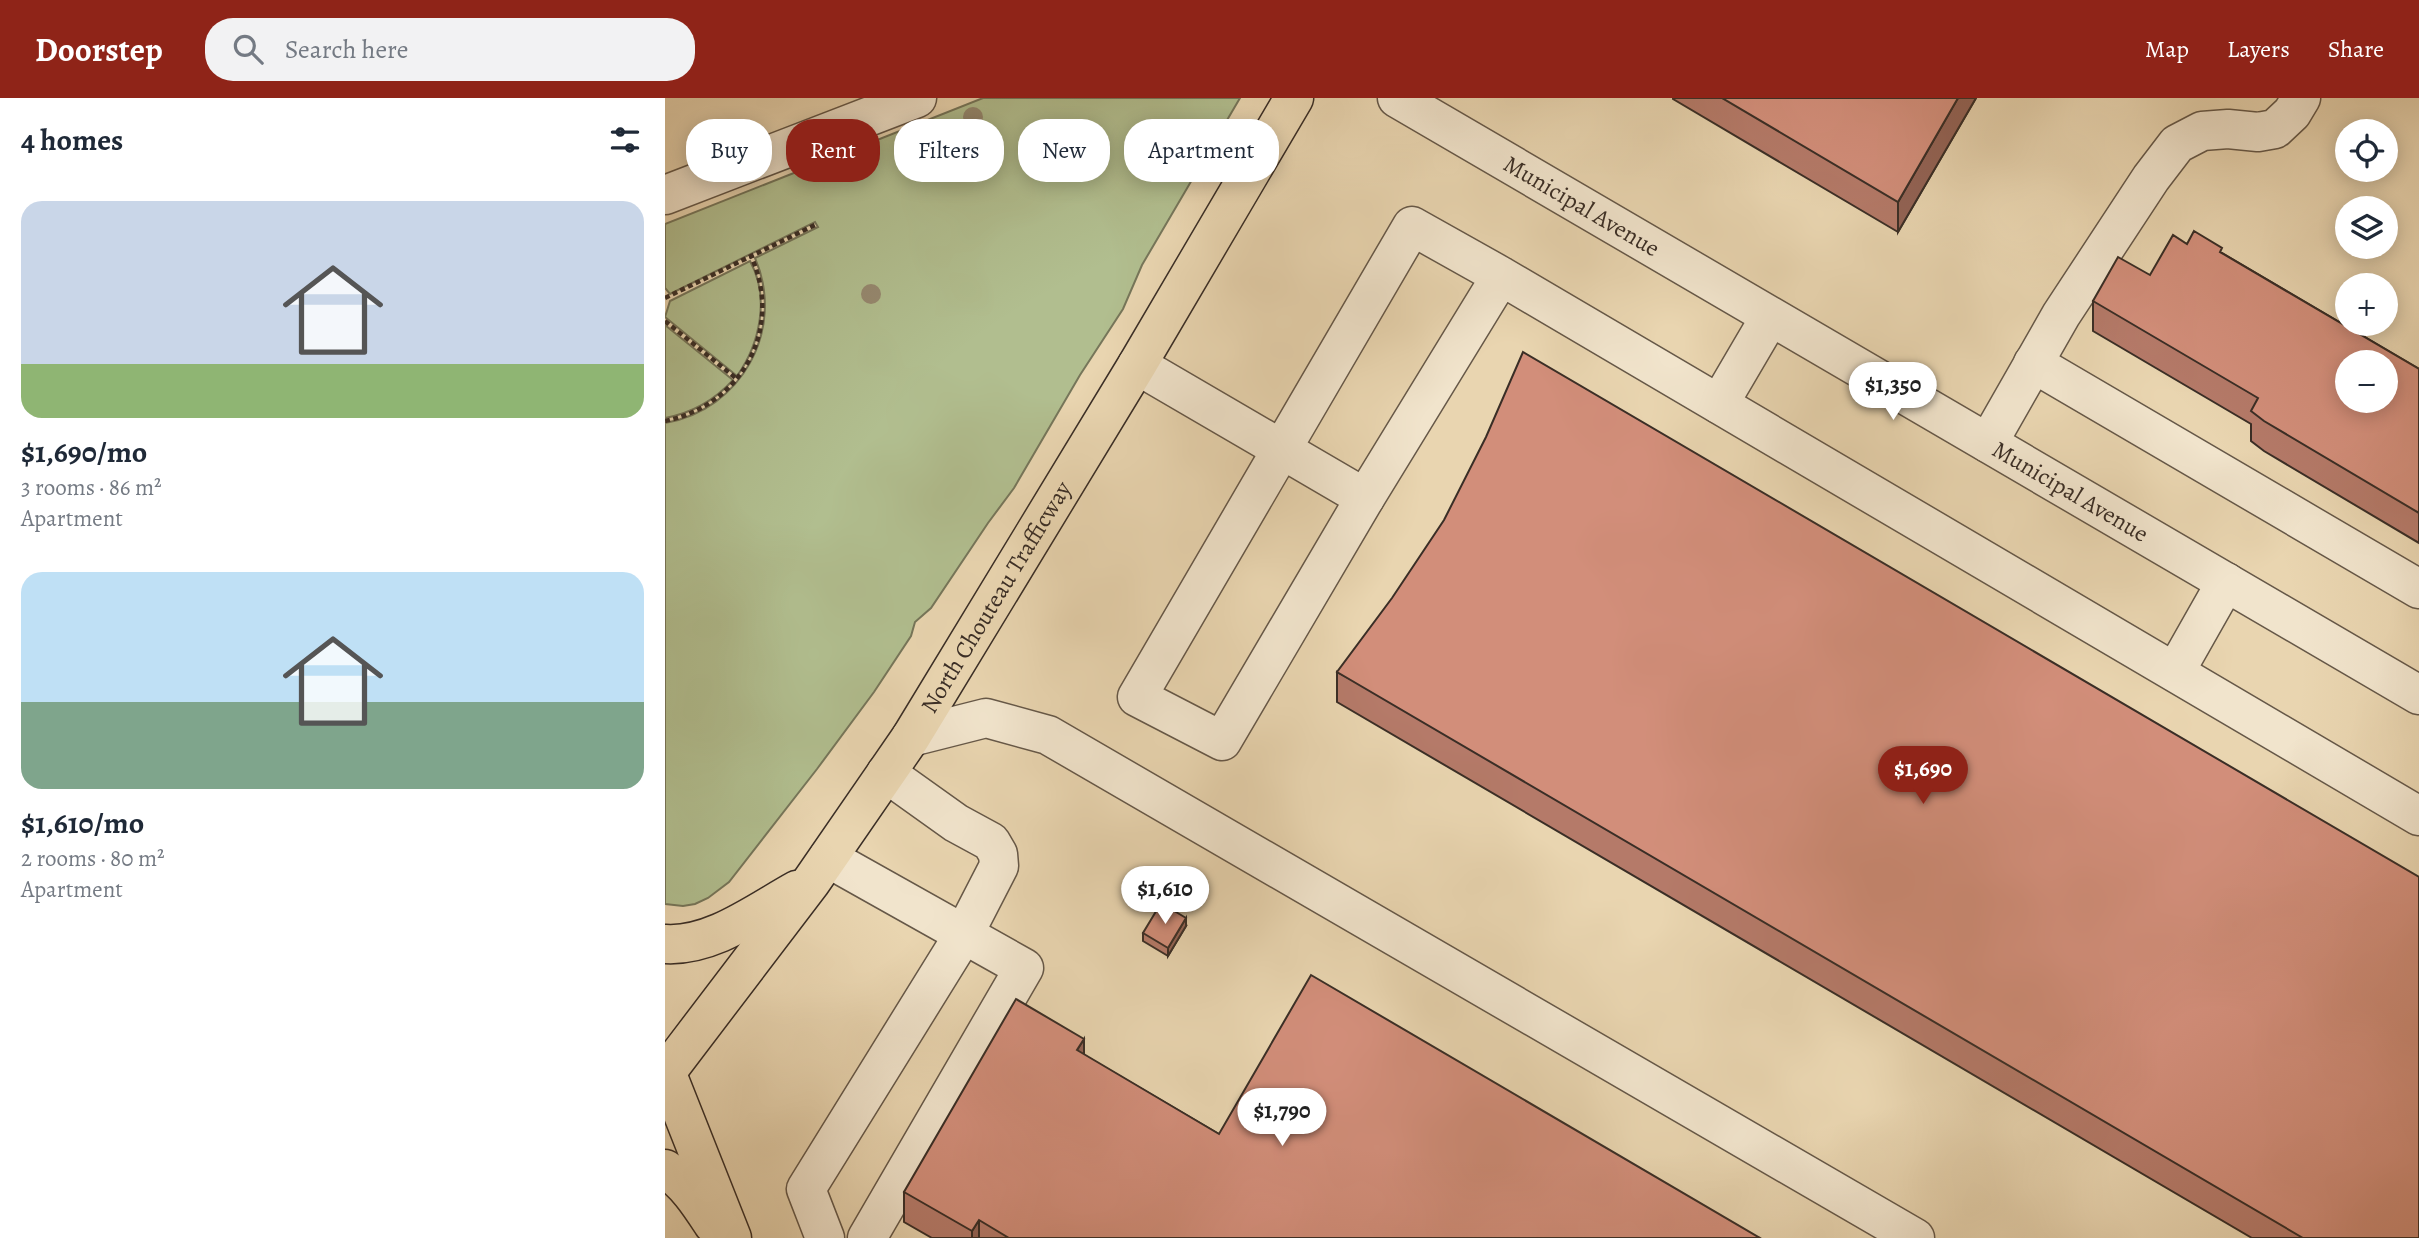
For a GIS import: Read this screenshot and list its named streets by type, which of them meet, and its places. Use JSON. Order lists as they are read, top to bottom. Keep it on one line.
{"streets":{"main road":["North Chouteau Trafficway"],"street":["Municipal Avenue"]},"page":{"header":"Doorstep","search":"Search here","nav":["Map","Layers","Share"],"heading":"4 homes","map_buttons":["+","−"],"chip":["Buy","Rent","Filters","New","Apartment"],"list":[{"name":"$1,690/mo","note":"3 rooms · 86 m² · Apartment"},{"name":"$1,610/mo","note":"2 rooms · 80 m² · Apartment"}],"price":["$1,350","$1,690","$1,610","$1,790"]}}
